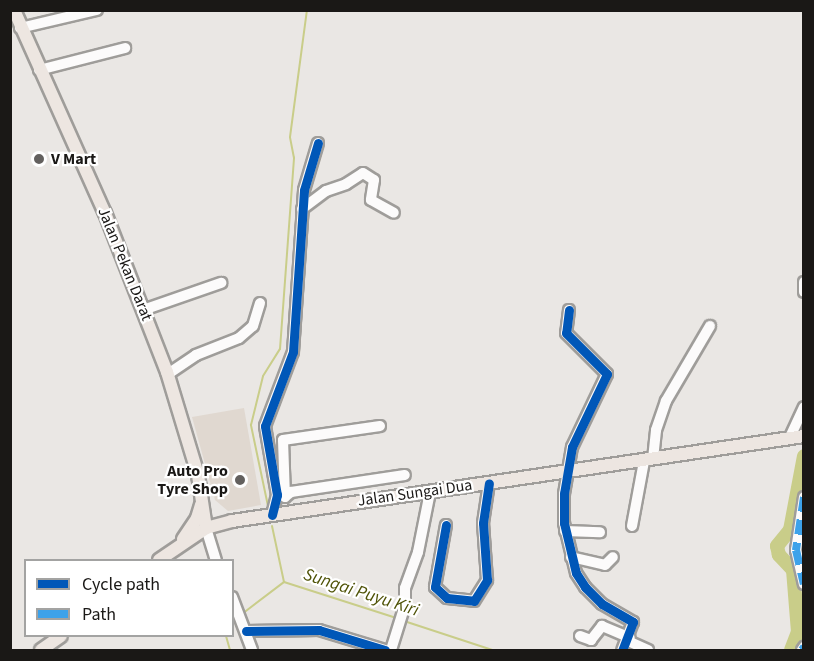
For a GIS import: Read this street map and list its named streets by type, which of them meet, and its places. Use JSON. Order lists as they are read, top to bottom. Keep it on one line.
{"streets":{"main road":["Jalan Pekan Darat","Jalan Sungai Dua"]},"crossings":[["Jalan Pekan Darat","Jalan Sungai Dua"]],"water":["Sungai Puyu Kiri"],"places":["V Mart","Auto Pro Tyre Shop"],"legend":["Cycle path","Path"]}
